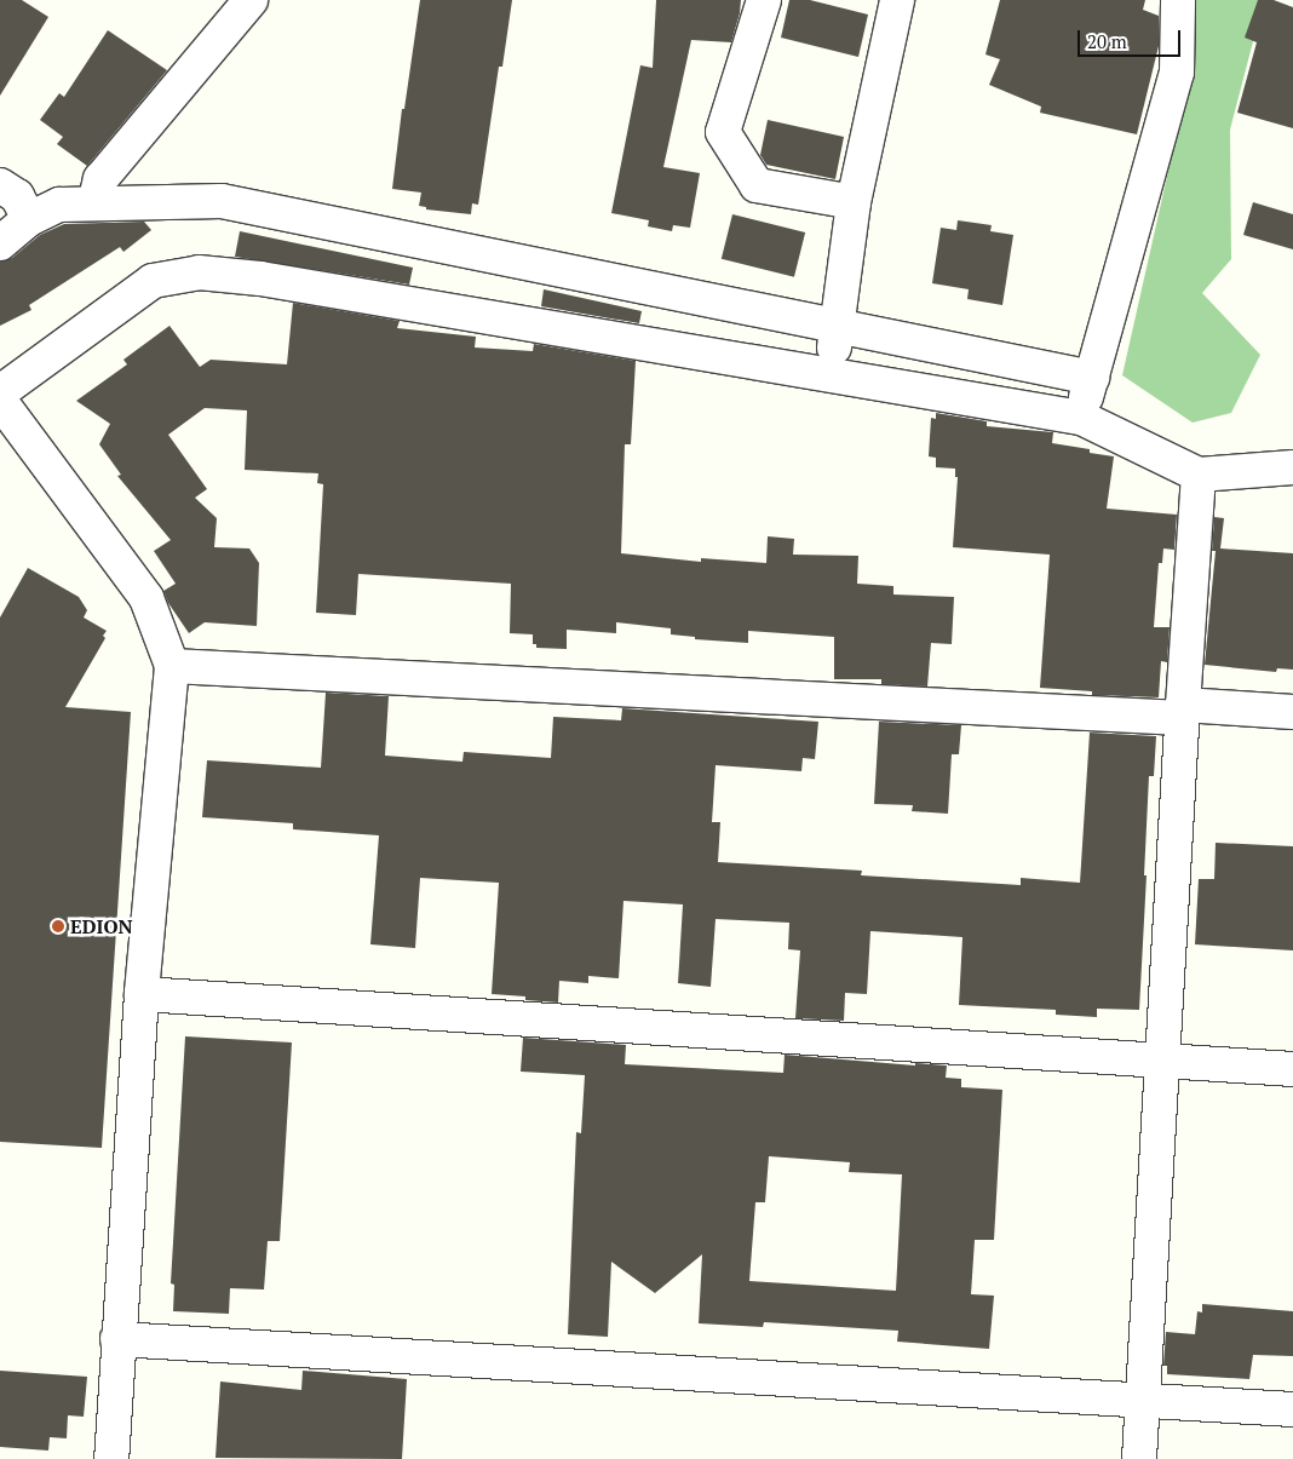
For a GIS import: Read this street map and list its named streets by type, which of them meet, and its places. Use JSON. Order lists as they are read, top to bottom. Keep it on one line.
{"places":["EDION"],"scale_bar":"20 m"}
